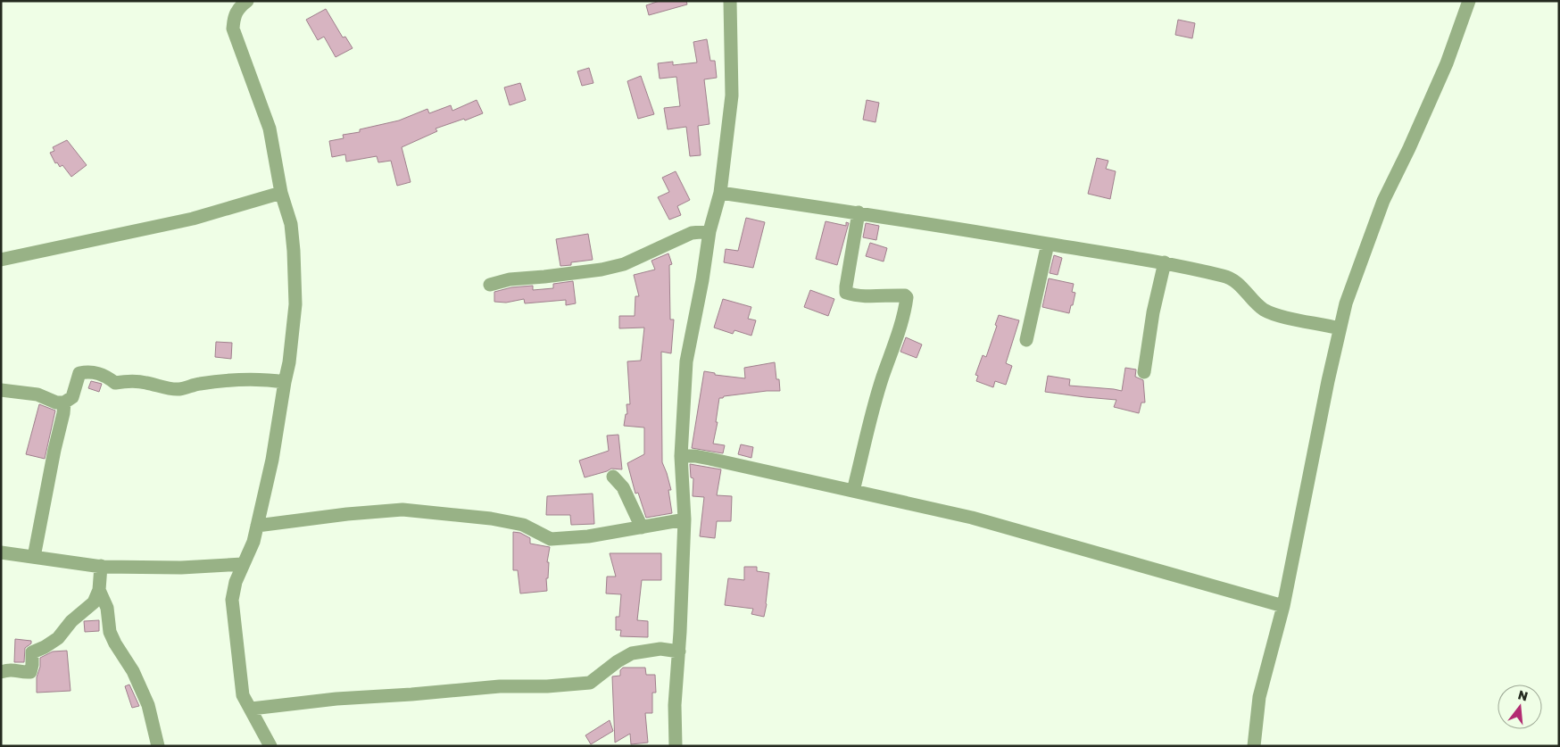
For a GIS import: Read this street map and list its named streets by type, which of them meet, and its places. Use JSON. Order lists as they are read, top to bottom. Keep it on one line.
{"north":"top"}
